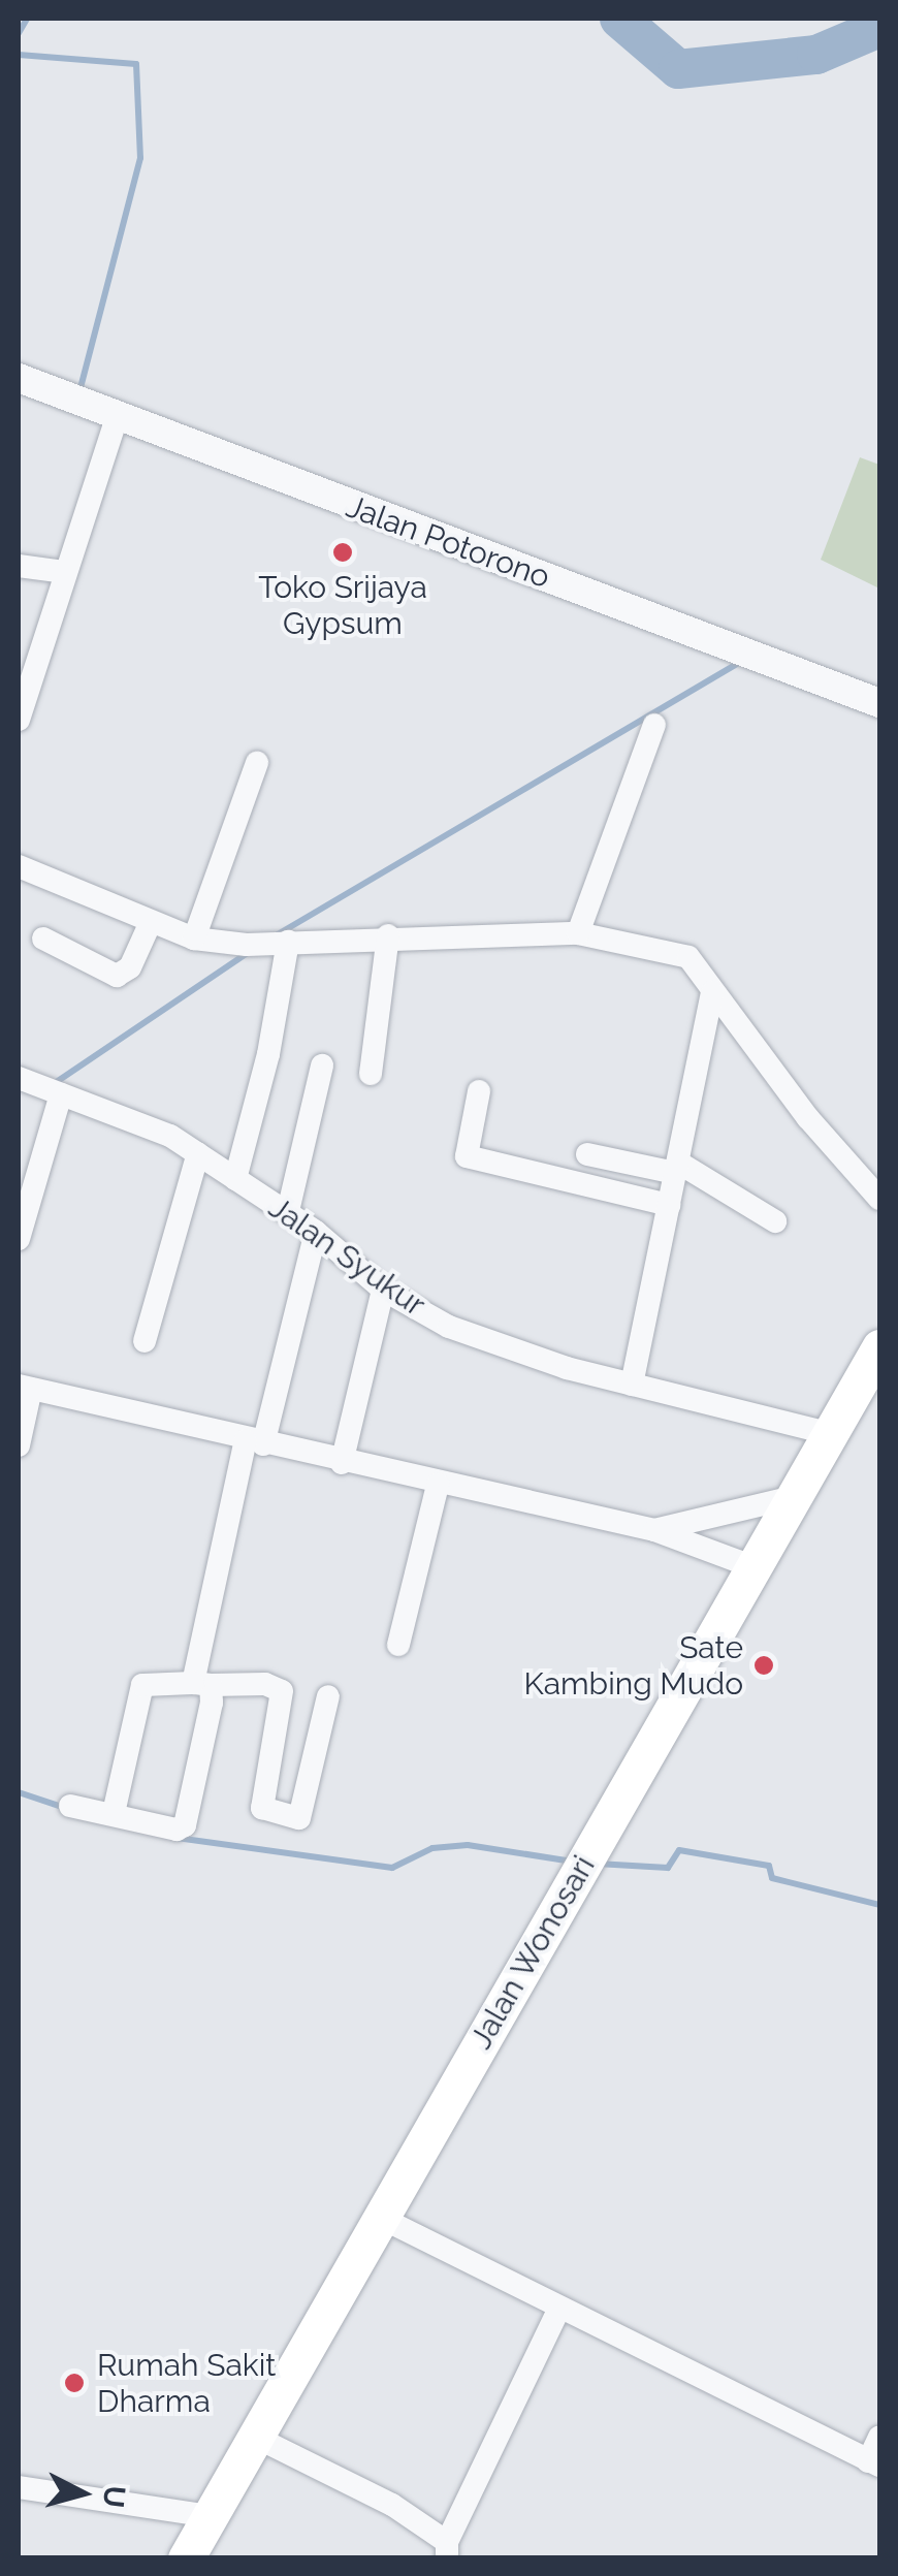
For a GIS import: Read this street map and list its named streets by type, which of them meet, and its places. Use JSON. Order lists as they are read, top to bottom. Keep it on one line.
{"streets":{"highway":["Jalan Wonosari"],"street":["Jalan Potorono","Jalan Syukur"]},"crossings":[["Jalan Syukur","Jalan Wonosari"]],"places":["Toko Srijaya Gypsum","Sate Kambing Mudo","Rumah Sakit Dharma"],"north":"right"}
